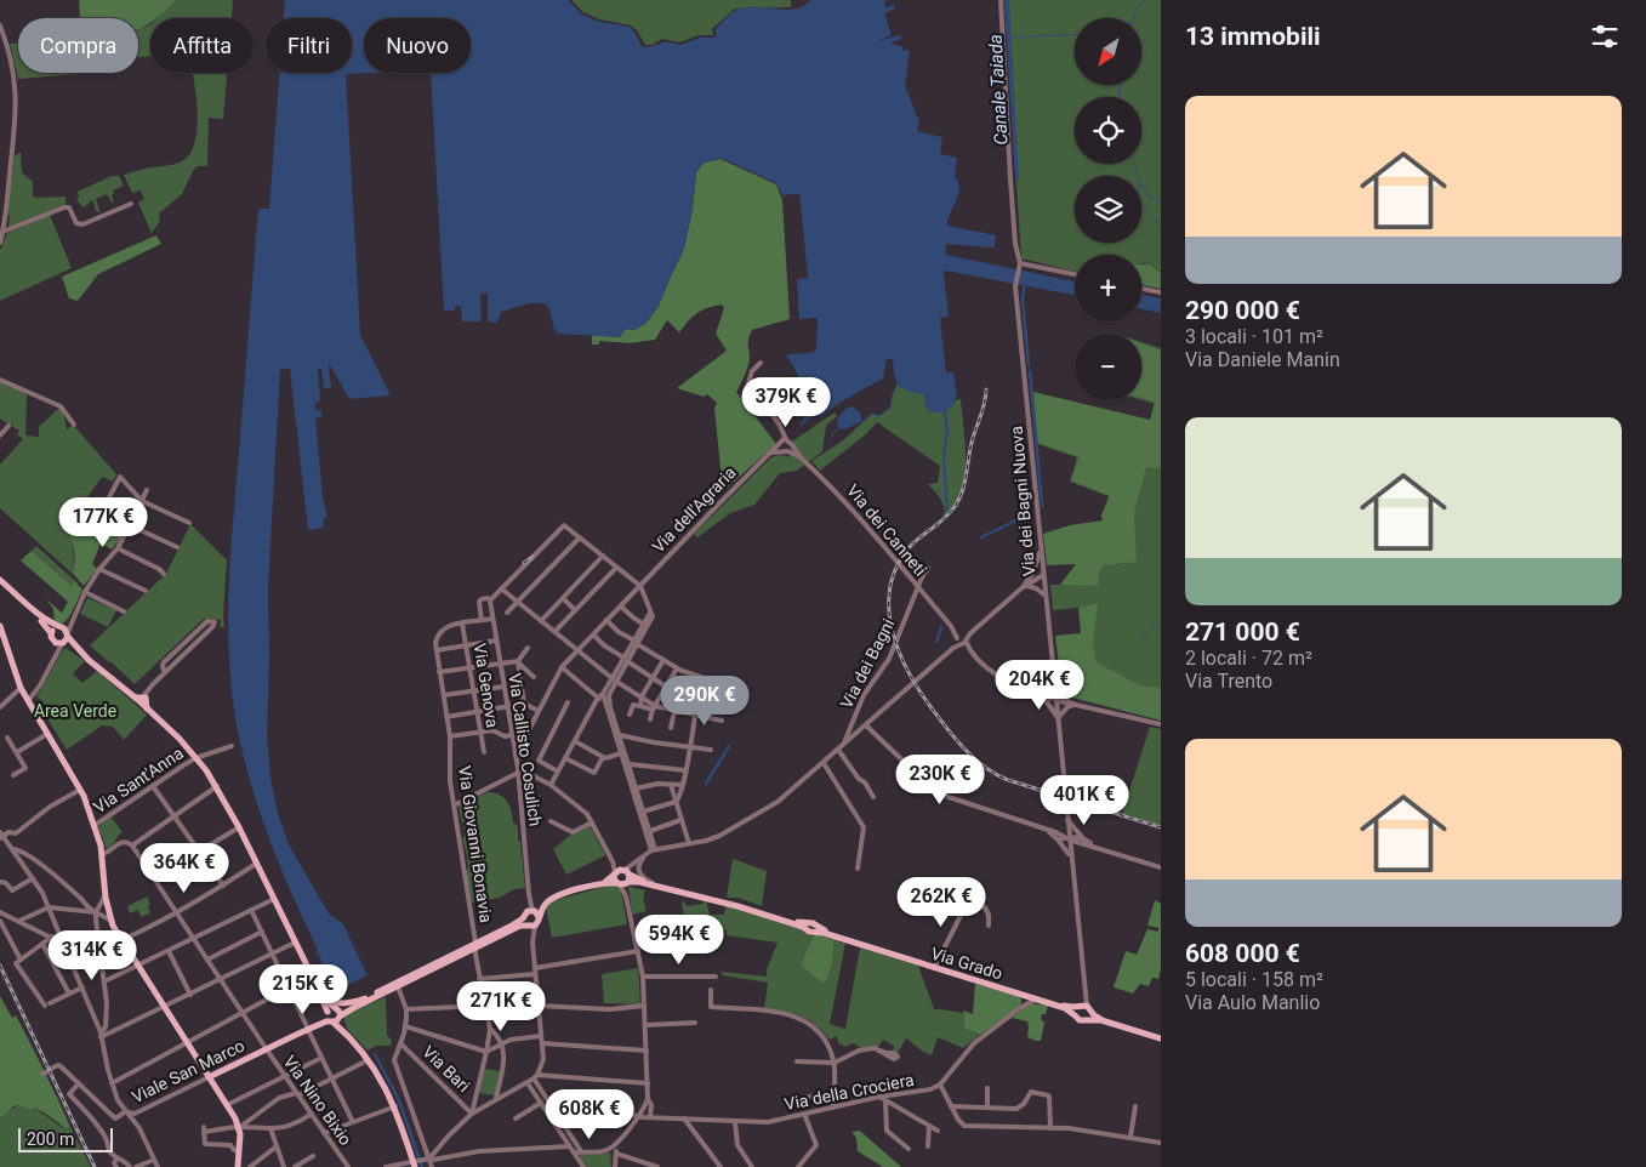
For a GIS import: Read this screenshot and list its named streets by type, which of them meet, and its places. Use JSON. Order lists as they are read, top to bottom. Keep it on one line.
{"streets":{"main road":["Via Callisto Cosulich","Via Grado","Viale San Marco"],"street":["Via dei Bagni Nuova","Via dell'Agraria","Via dei Canneti","Via dei Bagni","Via Genova","Via Sant'Anna","Via Giovanni Bonavia","Via Bari","Via della Crociera","Via Nino Bixio"]},"crossings":[["Via dei Bagni Nuova","Via dei Canneti"],["Via dei Bagni Nuova","Via Grado"],["Via dell'Agraria","Via Callisto Cosulich"],["Via dei Canneti","Via dei Bagni"],["Via Giovanni Bonavia","Via Bari"],["Via Grado","Via della Crociera"],["Viale San Marco","Via Nino Bixio"]],"water":["Canale Taiada"],"parks":["Area Verde"],"scale_bar":"200 m","north":"bottom left","page":{"heading":"13 immobili","map_buttons":["+","−"],"chip":["Compra","Affitta","Filtri","Nuovo"],"list":[{"name":"290 000 €","note":"3 locali · 101 m² · Via Daniele Manin"},{"name":"271 000 €","note":"2 locali · 72 m² · Via Trento"},{"name":"608 000 €","note":"5 locali · 158 m² · Via Aulo Manlio"}],"price":["379K €","177K €","204K €","290K €","230K €","401K €","364K €","262K €","594K €","314K €","215K €","271K €","608K €"],"scale":"200 m"}}
